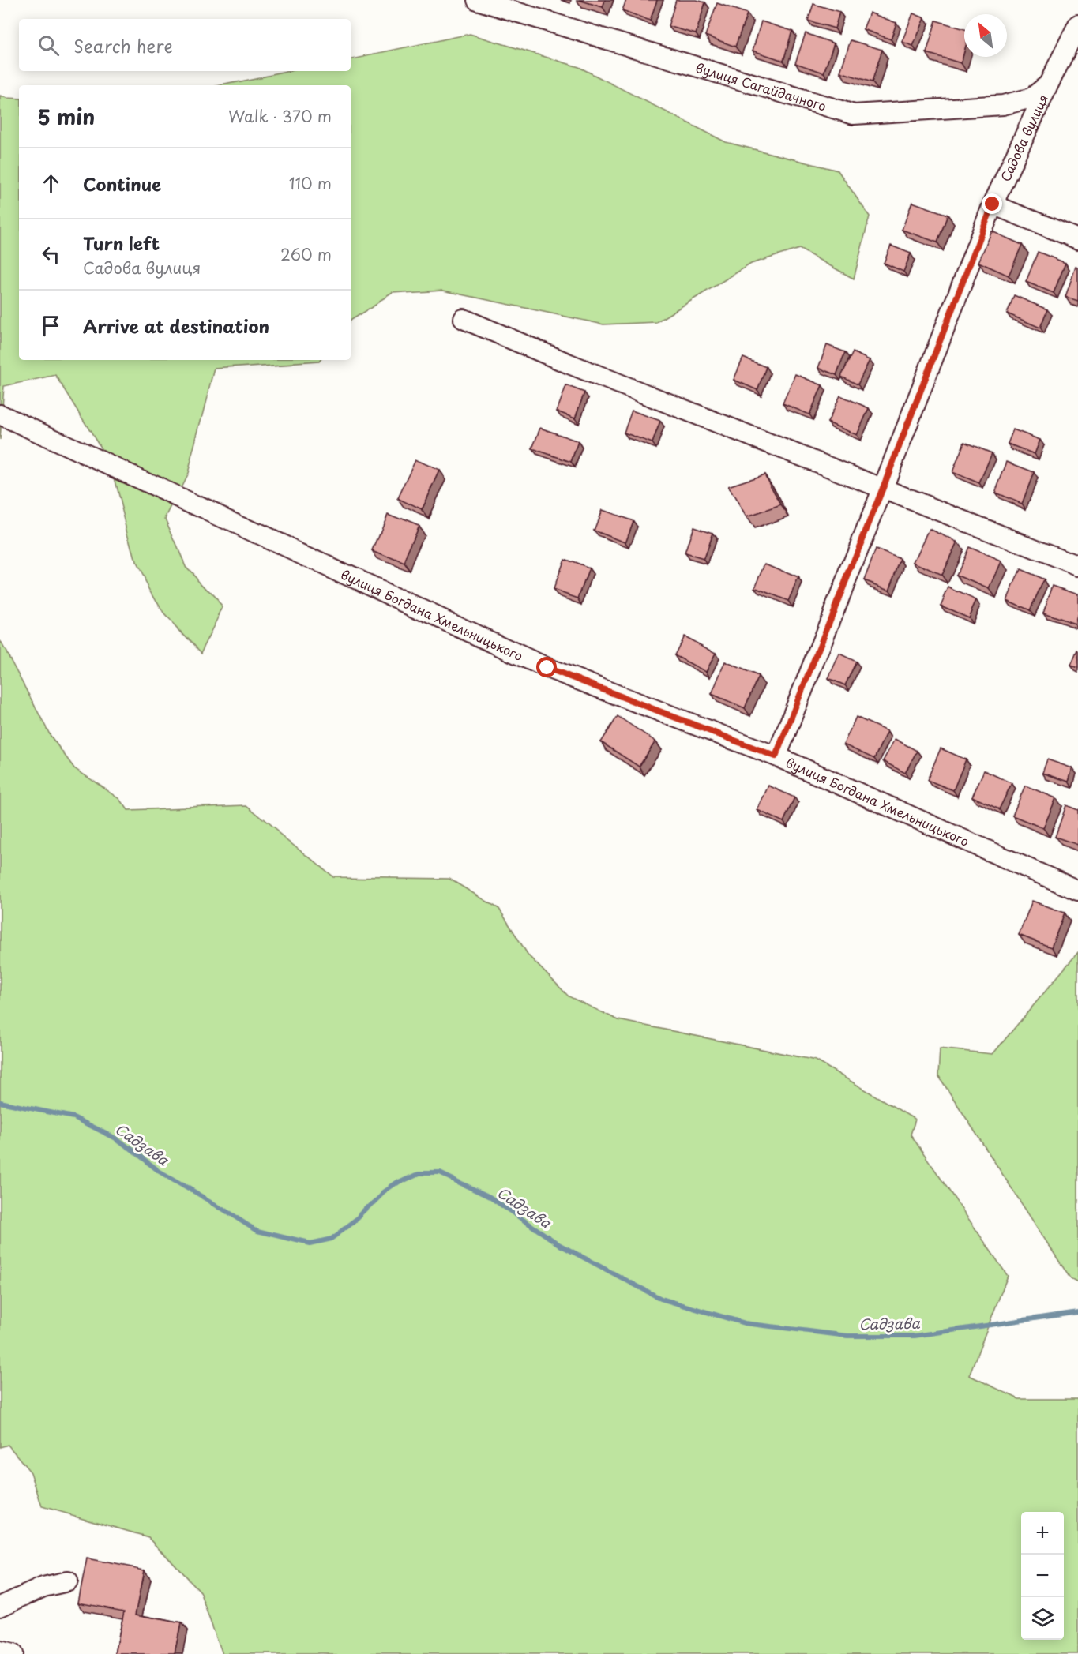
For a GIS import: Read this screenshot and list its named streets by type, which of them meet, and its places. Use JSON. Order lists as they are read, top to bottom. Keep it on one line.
{"streets":{"street":["вулиця Сагайдачного","Садова вулиця","вулиця Богдана Хмельницького"]},"crossings":[["вулиця Сагайдачного","Садова вулиця"],["Садова вулиця","вулиця Богдана Хмельницького"]],"water":["Садзава"],"north":"top left","page":{"search":"Search here","heading":["5 min","Walk · 370 m"],"list":[["Continue","110 m"],["Turn left","Садова вулиця","260 m"],"Arrive at destination"],"map_buttons":["+","−"]}}
